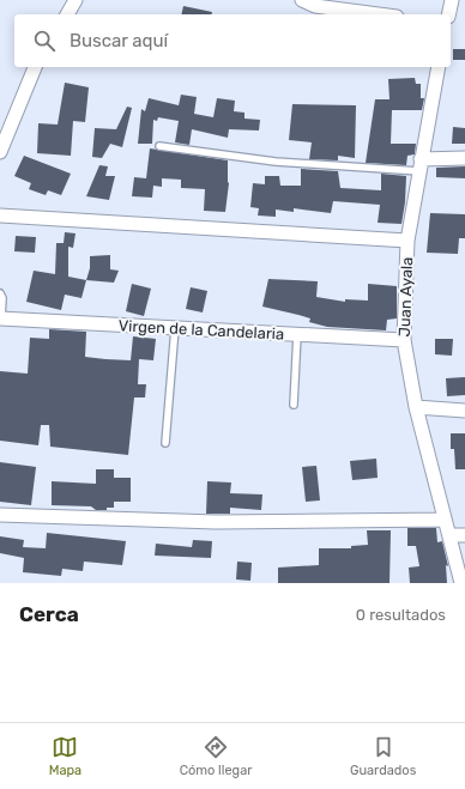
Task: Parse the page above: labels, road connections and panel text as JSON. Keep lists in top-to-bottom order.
{
  "streets": {
    "street": ["Juan Ayala", "Virgen de la Candelaria"]
  },
  "crossings": [
    ["Juan Ayala", "Virgen de la Candelaria"]
  ],
  "page": {
    "search": "Buscar aquí",
    "heading": ["Cerca", "0 resultados"],
    "nav": ["Mapa", "Cómo llegar", "Guardados"]
  }
}
